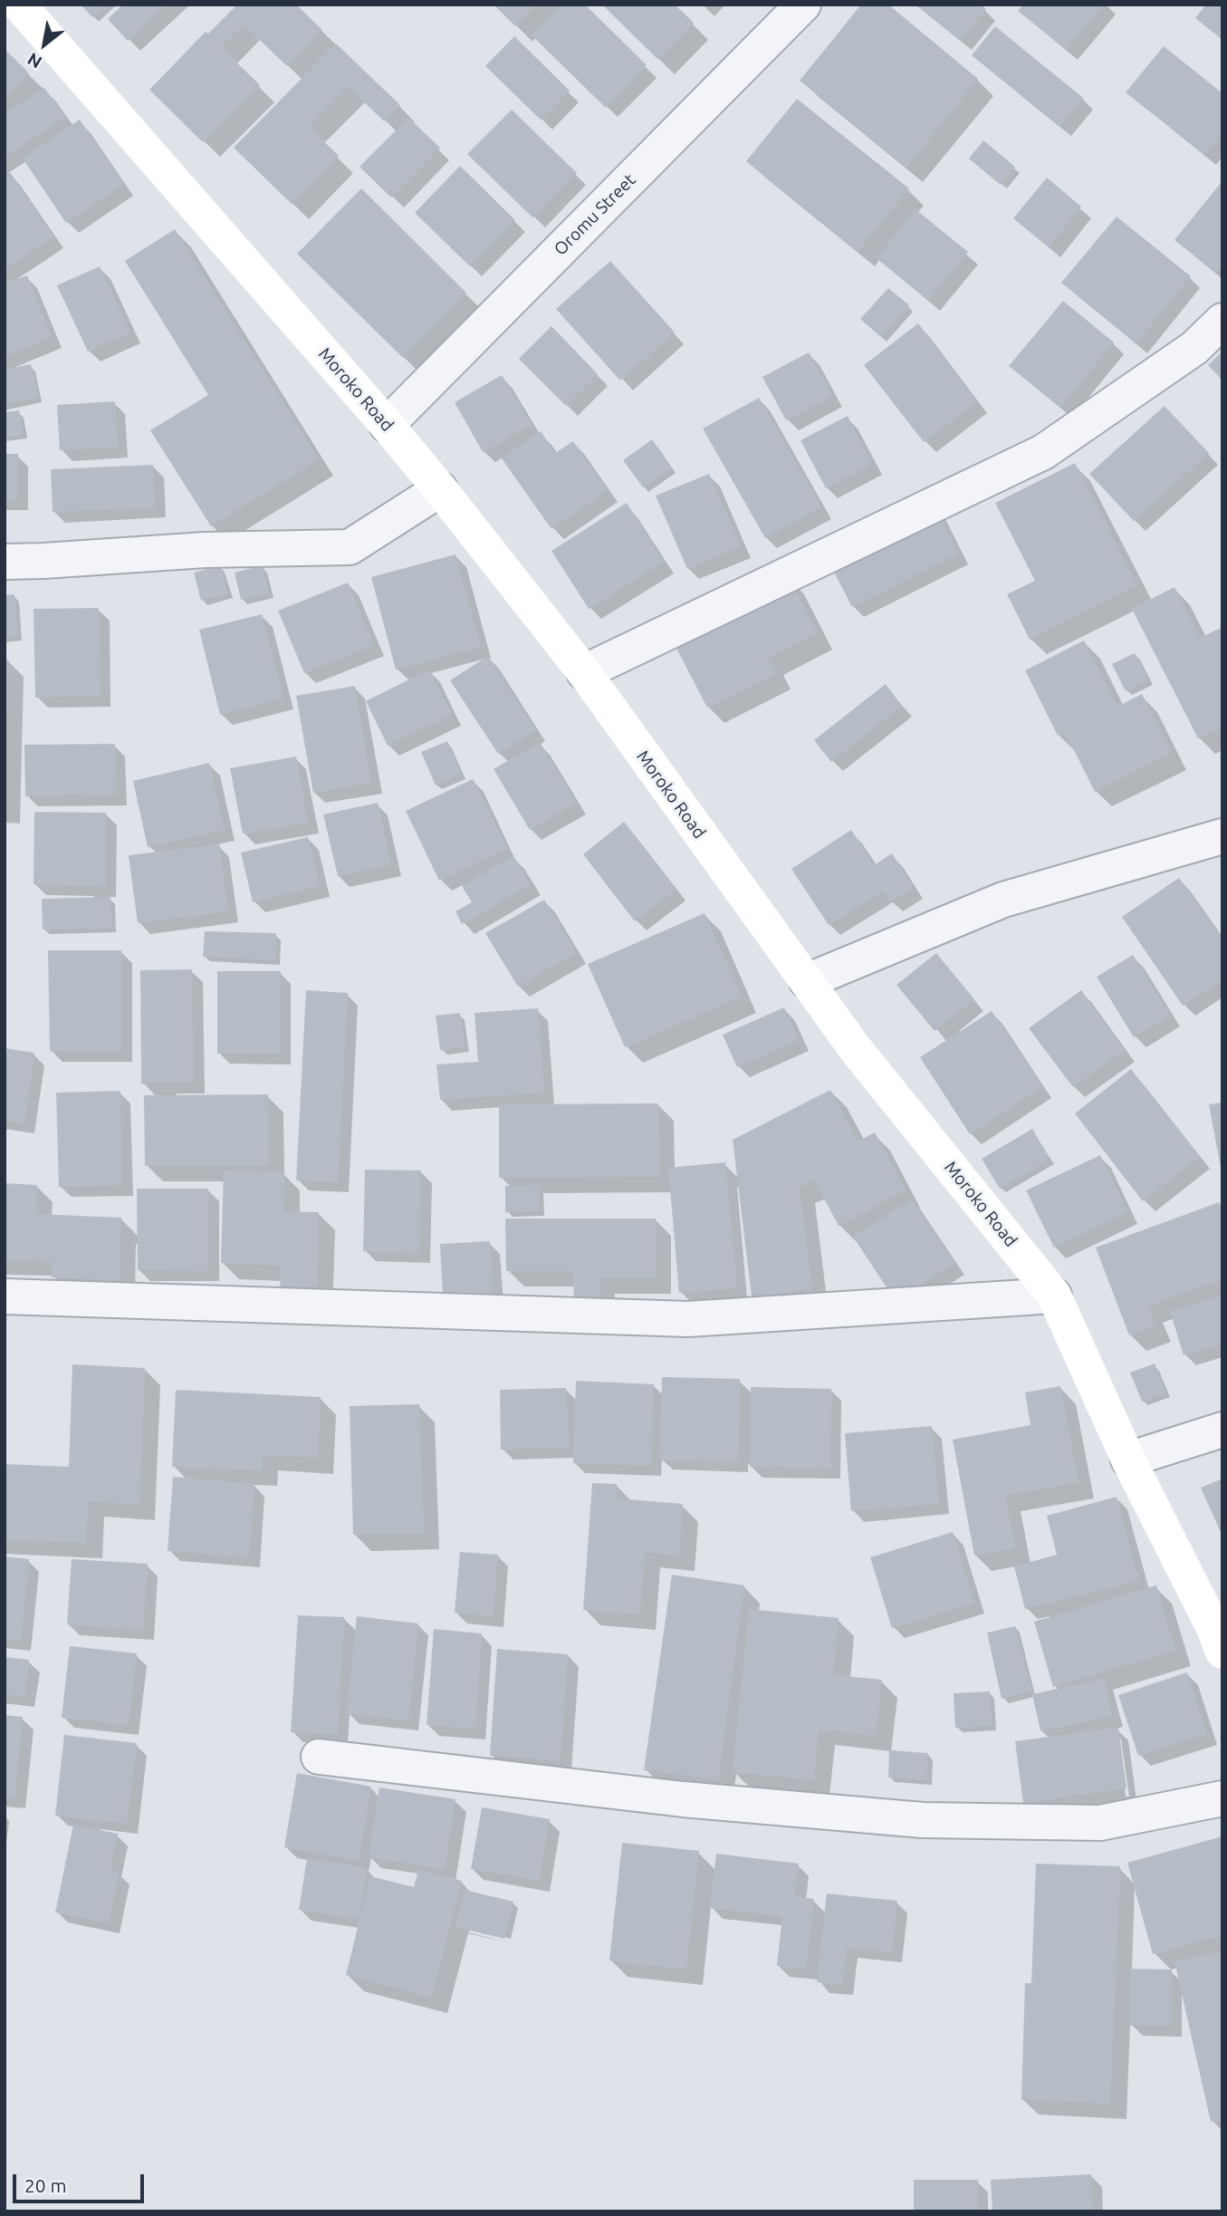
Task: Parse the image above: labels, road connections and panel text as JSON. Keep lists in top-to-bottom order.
{
  "streets": {
    "street": ["Oromu Street", "Moroko Road"]
  },
  "crossings": [
    ["Oromu Street", "Moroko Road"]
  ],
  "scale_bar": "20 m",
  "north": "bottom left"
}
